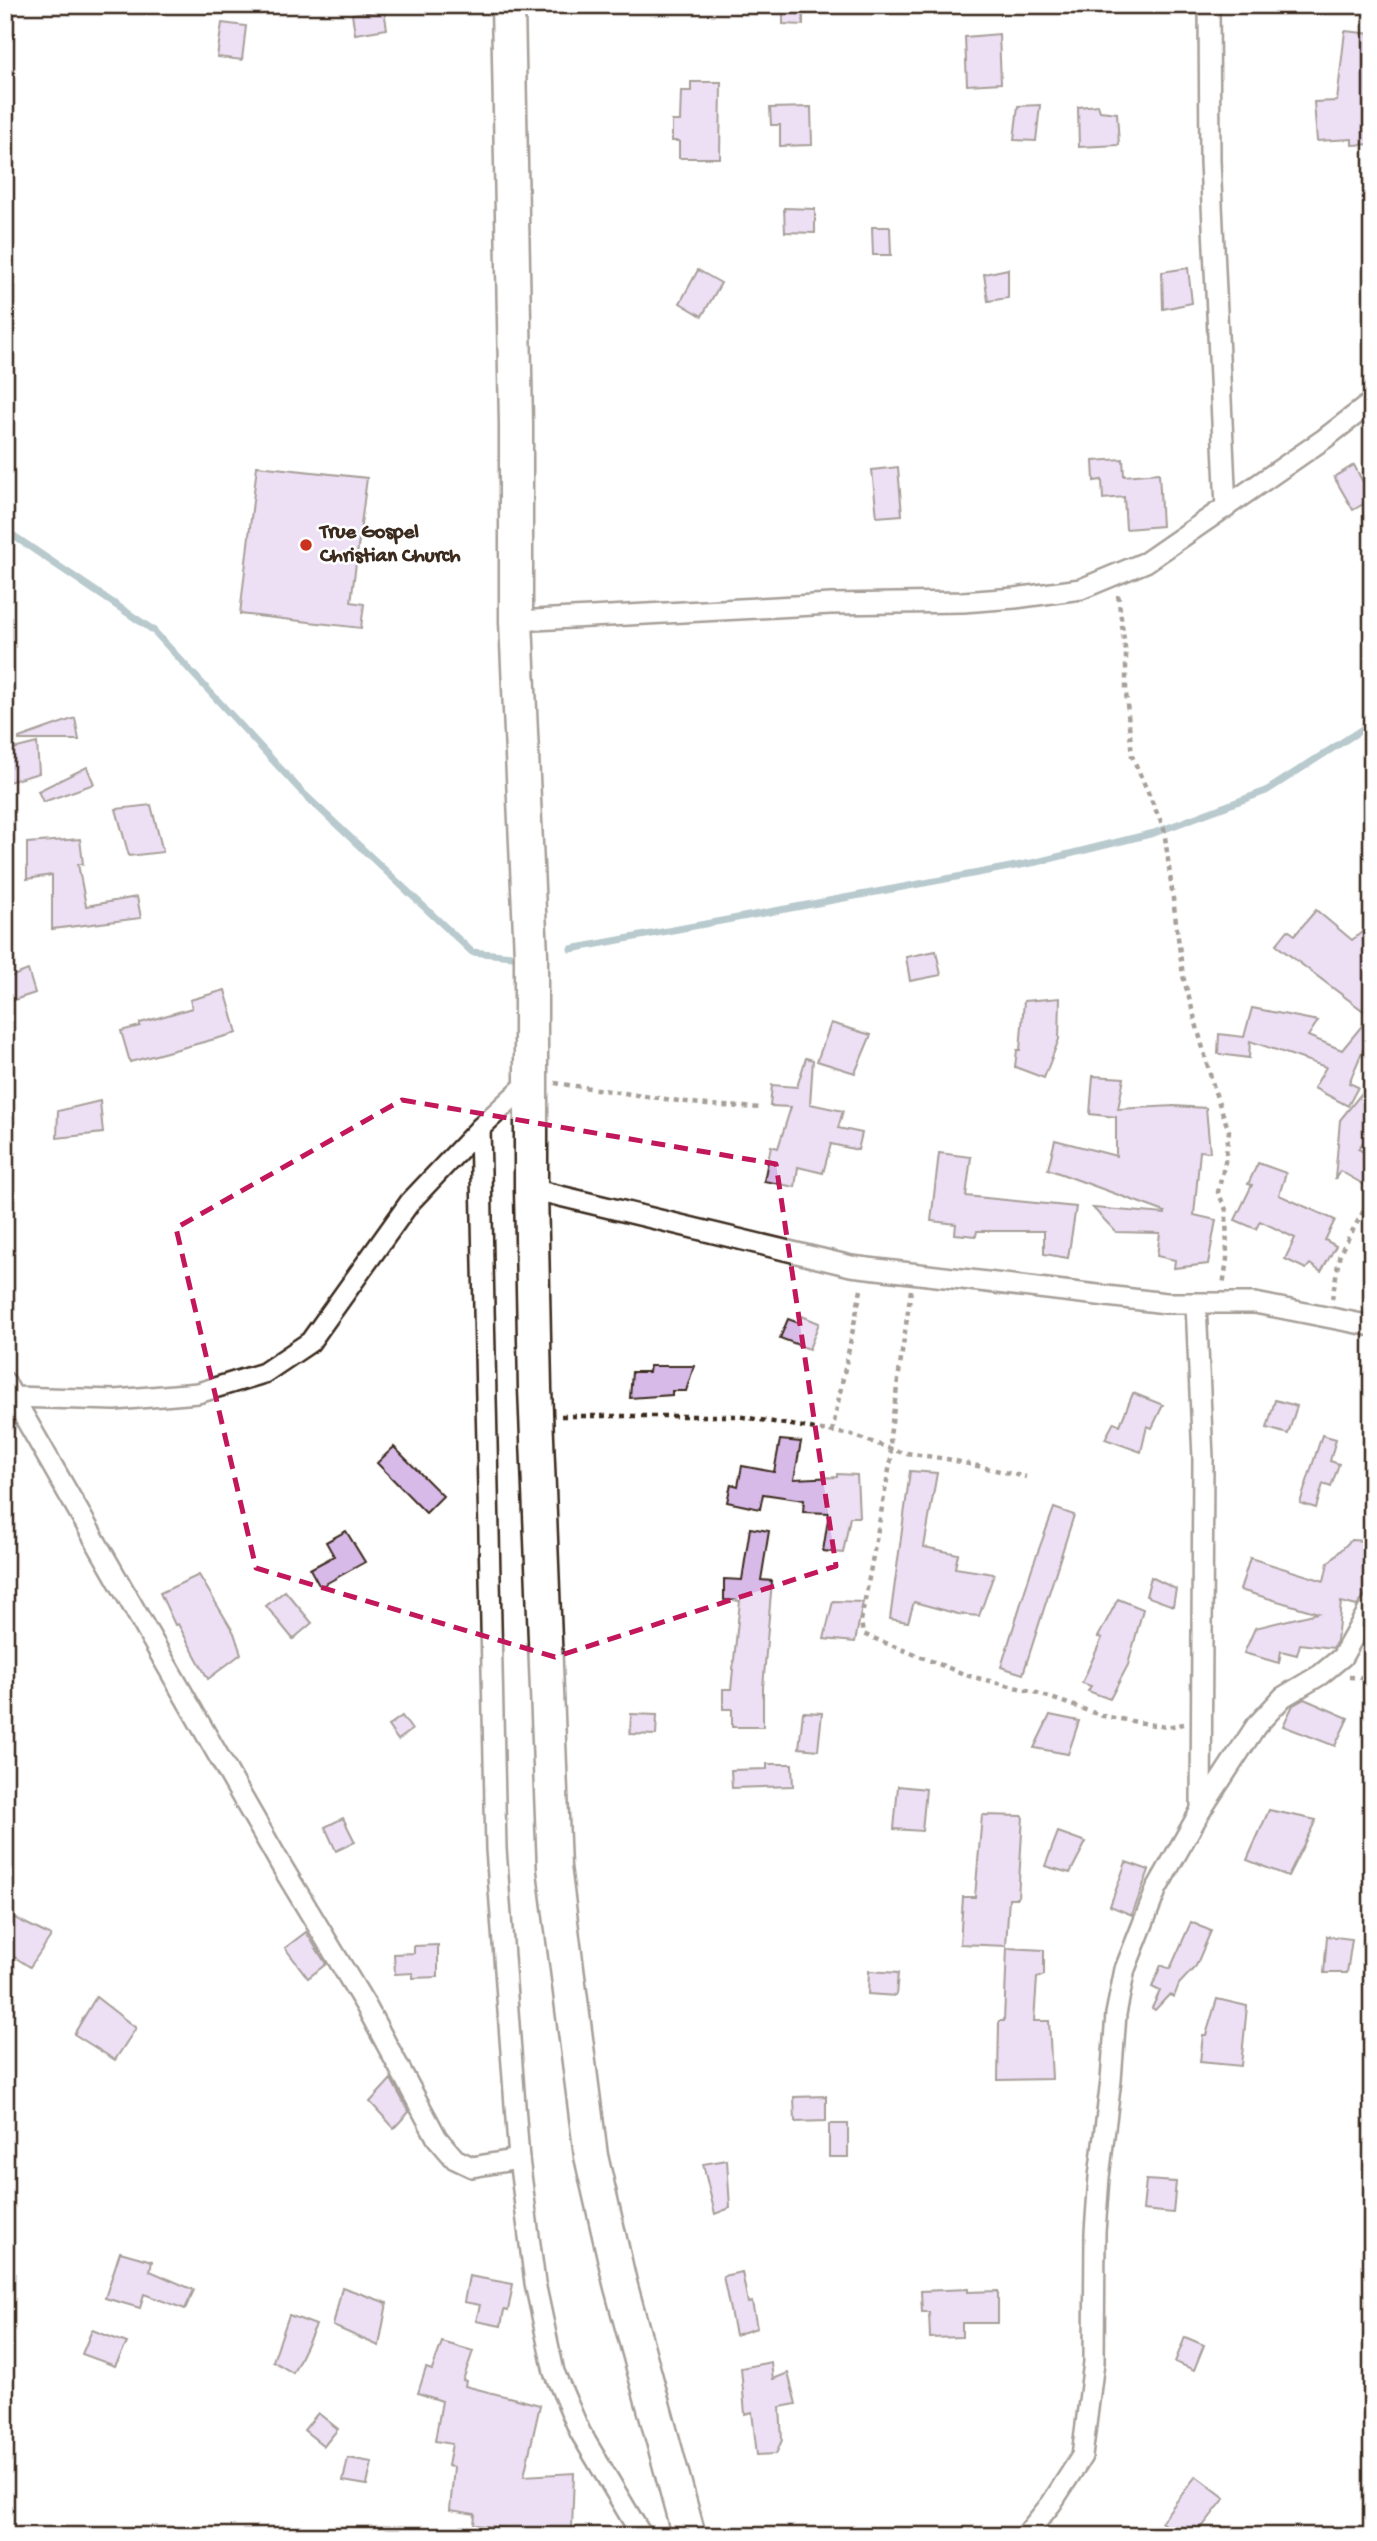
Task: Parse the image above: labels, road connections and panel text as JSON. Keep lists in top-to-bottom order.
{
  "places": ["True Gospel Christian Church"]
}
